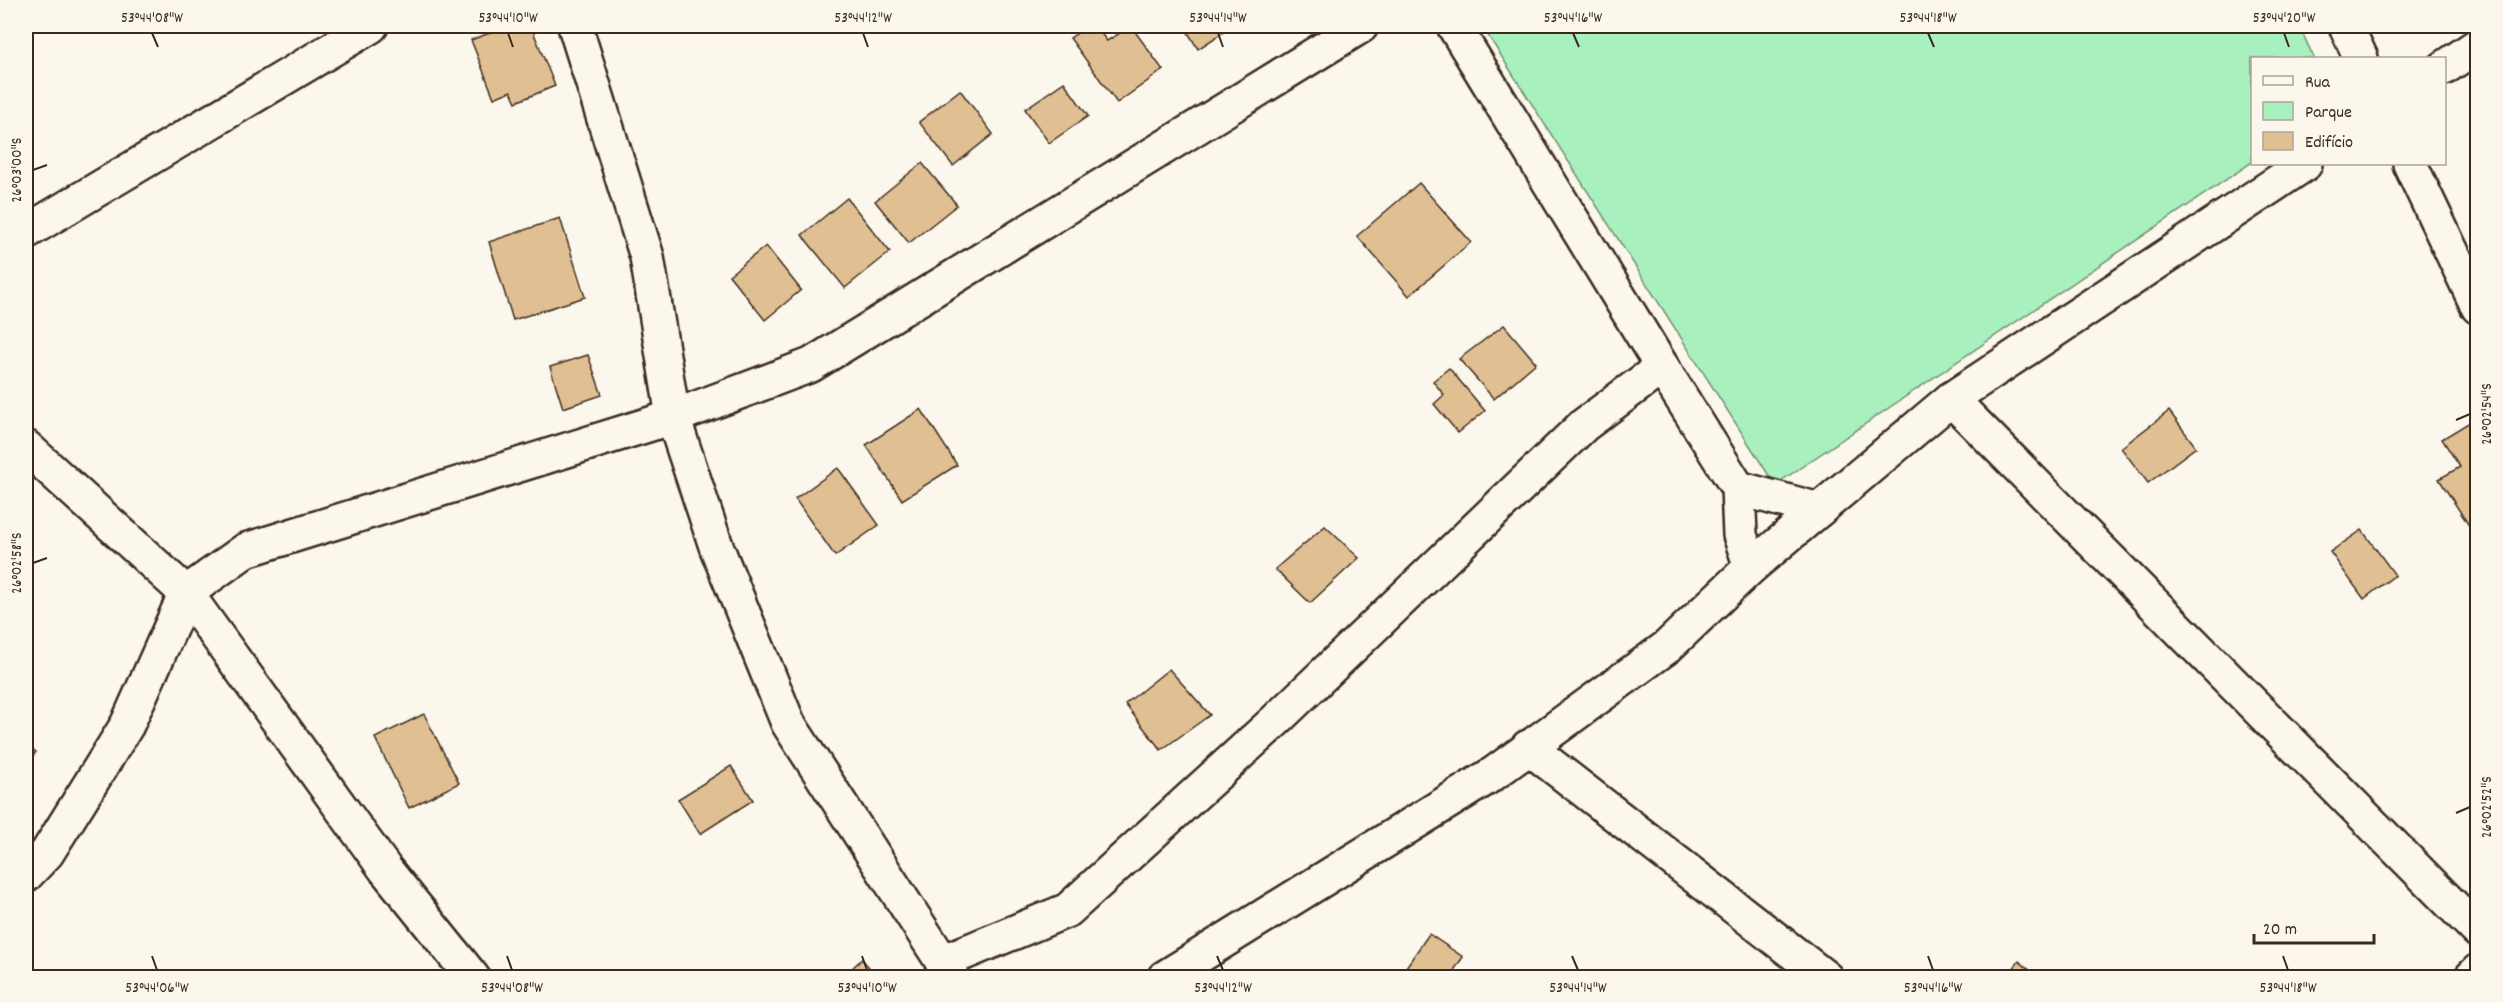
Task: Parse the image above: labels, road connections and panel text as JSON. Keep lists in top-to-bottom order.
{
  "legend": ["Rua", "Parque", "Edifício"],
  "scale_bar": "20 m",
  "coordinates": [
    "53°44'08\"W",
    "53°44'10\"W",
    "53°44'12\"W",
    "53°44'14\"W",
    "53°44'16\"W",
    "53°44'18\"W",
    "53°44'20\"W",
    "26°03'00\"S",
    "26°02'54\"S",
    "26°02'58\"S",
    "26°02'52\"S",
    "53°44'06\"W"
  ]
}
